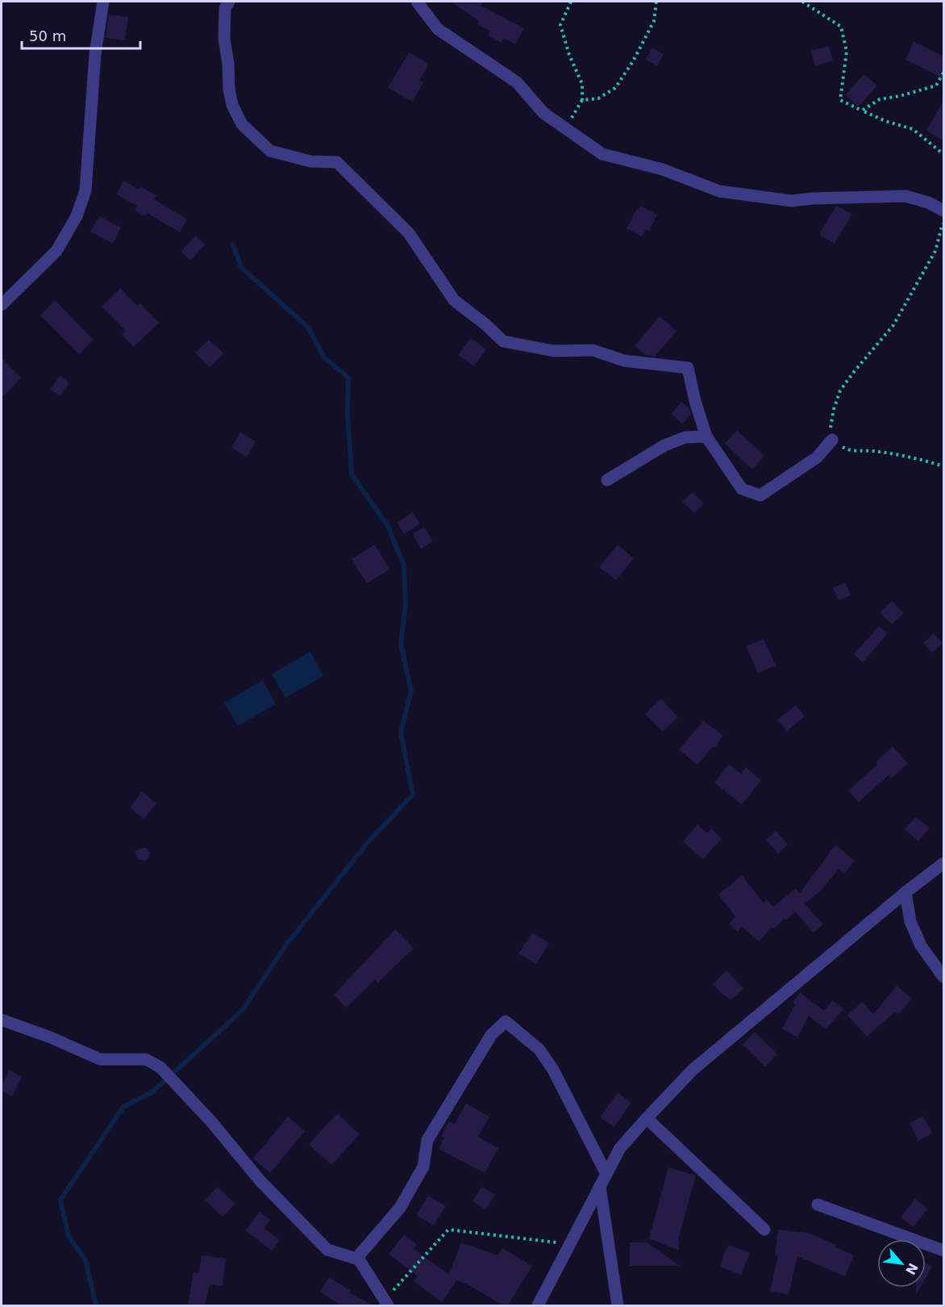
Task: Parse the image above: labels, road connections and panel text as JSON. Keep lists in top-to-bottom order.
{
  "scale_bar": "50 m",
  "north": "bottom right"
}
